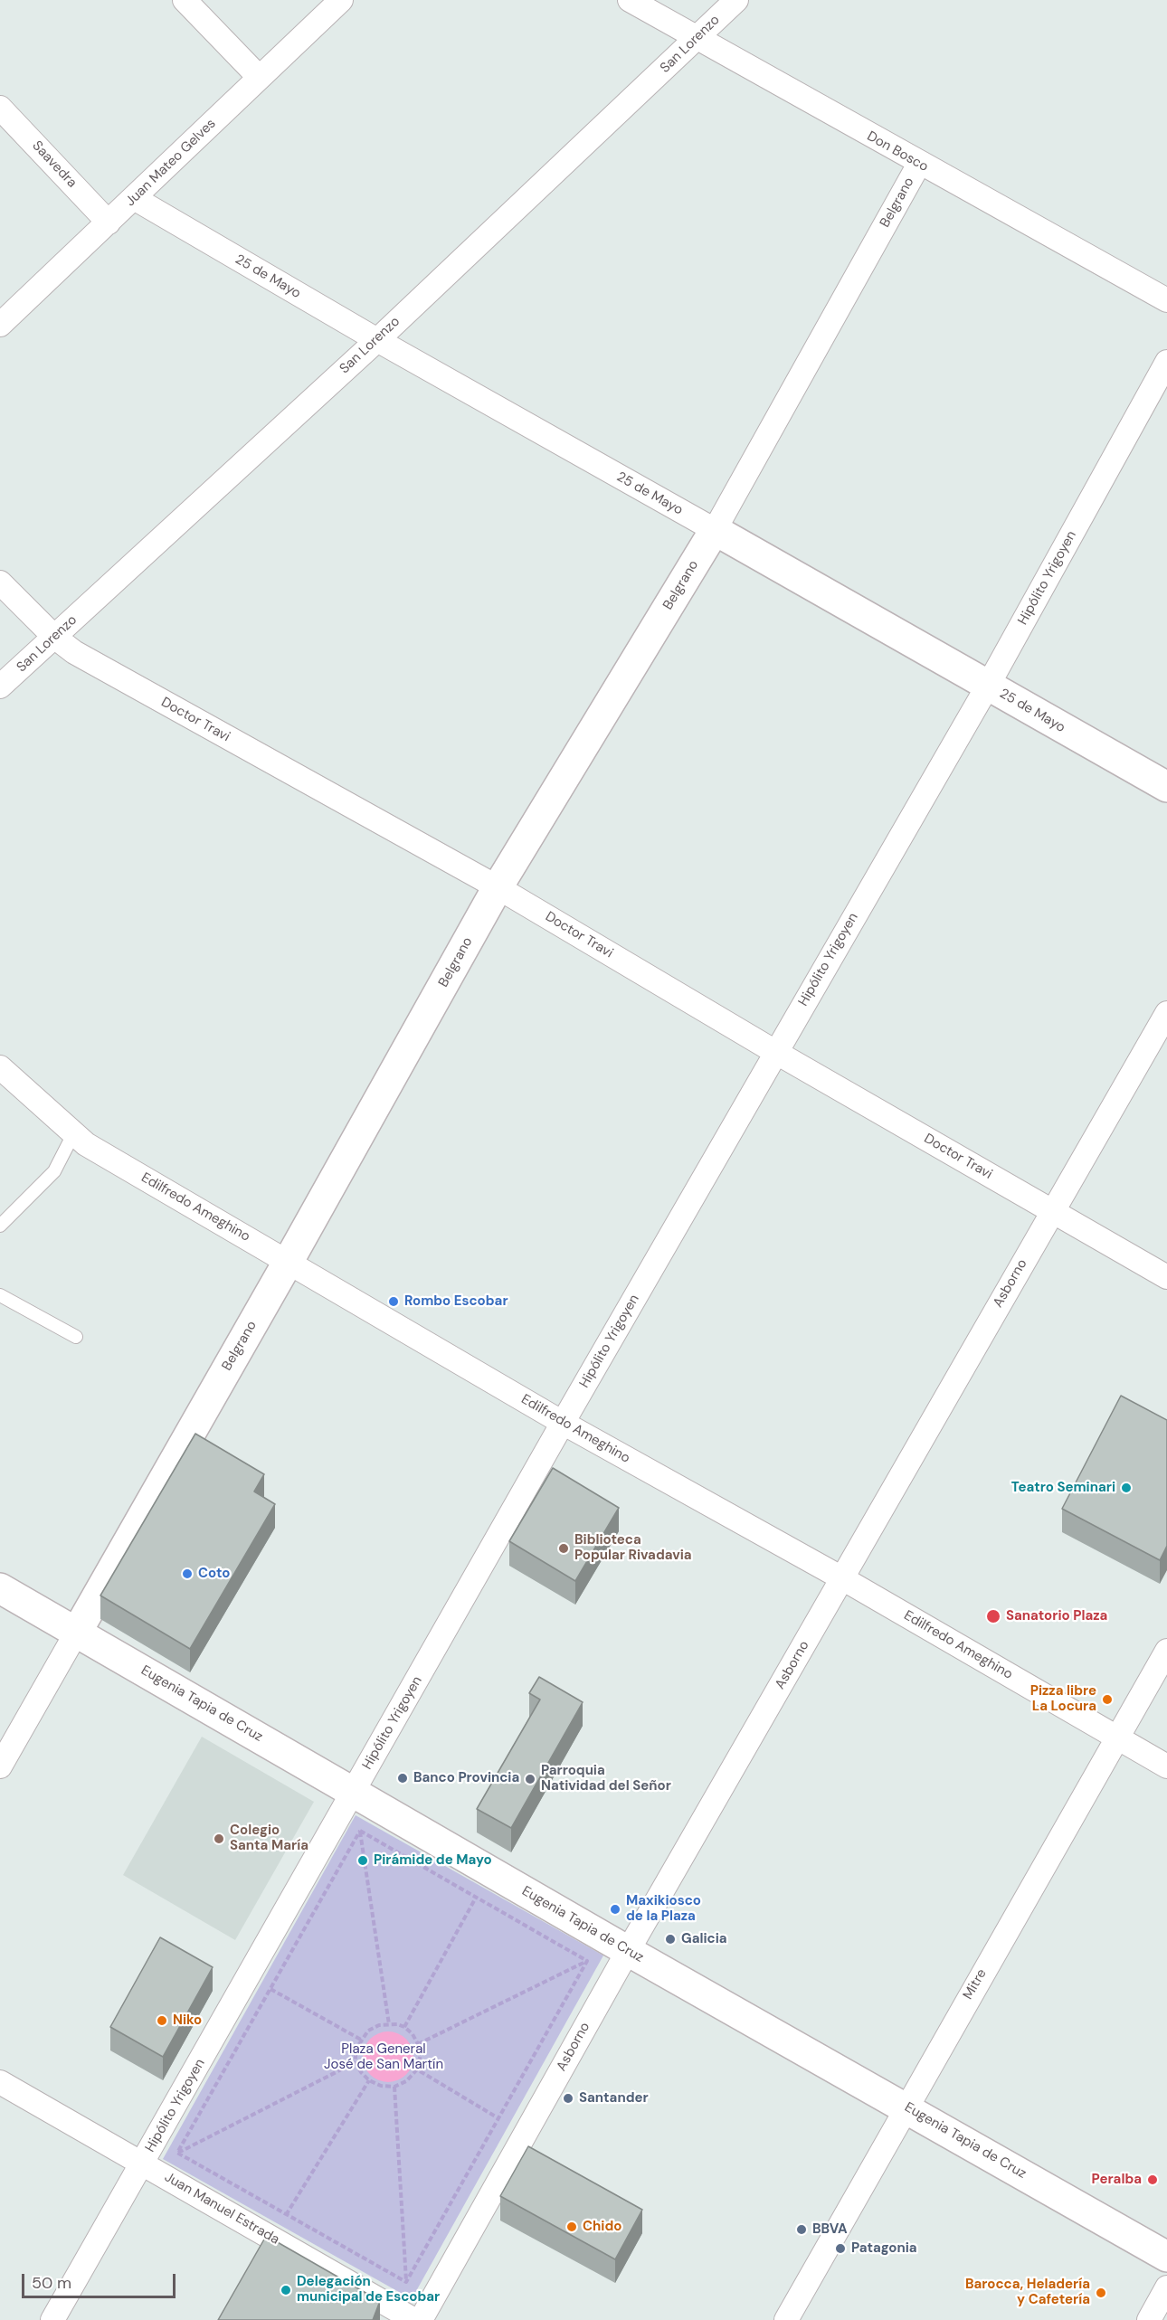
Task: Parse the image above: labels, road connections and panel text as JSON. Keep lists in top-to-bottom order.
{
  "streets": {
    "main road": ["Belgrano", "25 de Mayo", "Eugenia Tapia de Cruz"],
    "street": [
      "San Lorenzo",
      "Don Bosco",
      "Juan Mateo Gelves",
      "Saavedra",
      "Hipólito Yrigoyen",
      "Doctor Travi",
      "Edilfredo Ameghino",
      "Asborno",
      "Mitre",
      "Juan Manuel Estrada"
    ]
  },
  "crossings": [
    ["San Lorenzo", "Don Bosco"],
    ["San Lorenzo", "25 de Mayo"],
    ["San Lorenzo", "Doctor Travi"],
    ["Don Bosco", "Belgrano"],
    ["Juan Mateo Gelves", "Saavedra"],
    ["Juan Mateo Gelves", "25 de Mayo"],
    ["Belgrano", "25 de Mayo"],
    ["Belgrano", "Doctor Travi"],
    ["Belgrano", "Edilfredo Ameghino"],
    ["Belgrano", "Eugenia Tapia de Cruz"],
    ["25 de Mayo", "Hipólito Yrigoyen"],
    ["Hipólito Yrigoyen", "Doctor Travi"],
    ["Hipólito Yrigoyen", "Edilfredo Ameghino"],
    ["Hipólito Yrigoyen", "Eugenia Tapia de Cruz"],
    ["Hipólito Yrigoyen", "Juan Manuel Estrada"],
    ["Doctor Travi", "Asborno"],
    ["Edilfredo Ameghino", "Asborno"],
    ["Edilfredo Ameghino", "Mitre"],
    ["Asborno", "Eugenia Tapia de Cruz"],
    ["Eugenia Tapia de Cruz", "Mitre"]
  ],
  "parks": ["Plaza General José de San Martín"],
  "places": [
    "Rombo Escobar",
    "Teatro Seminari",
    "Biblioteca Popular Rivadavia",
    "Coto",
    "Sanatorio Plaza",
    "Pizza libre La Locura",
    "Banco Provincia",
    "Parroquia Natividad del Señor",
    "Colegio Santa María",
    "Pirámide de Mayo",
    "Maxikiosco de la Plaza",
    "Galicia",
    "Niko",
    "Santander",
    "Peralba",
    "Chido",
    "BBVA",
    "Patagonia",
    "Delegación municipal de Escobar",
    "Barocca, Heladería y Cafetería"
  ],
  "scale_bar": "50 m"
}
